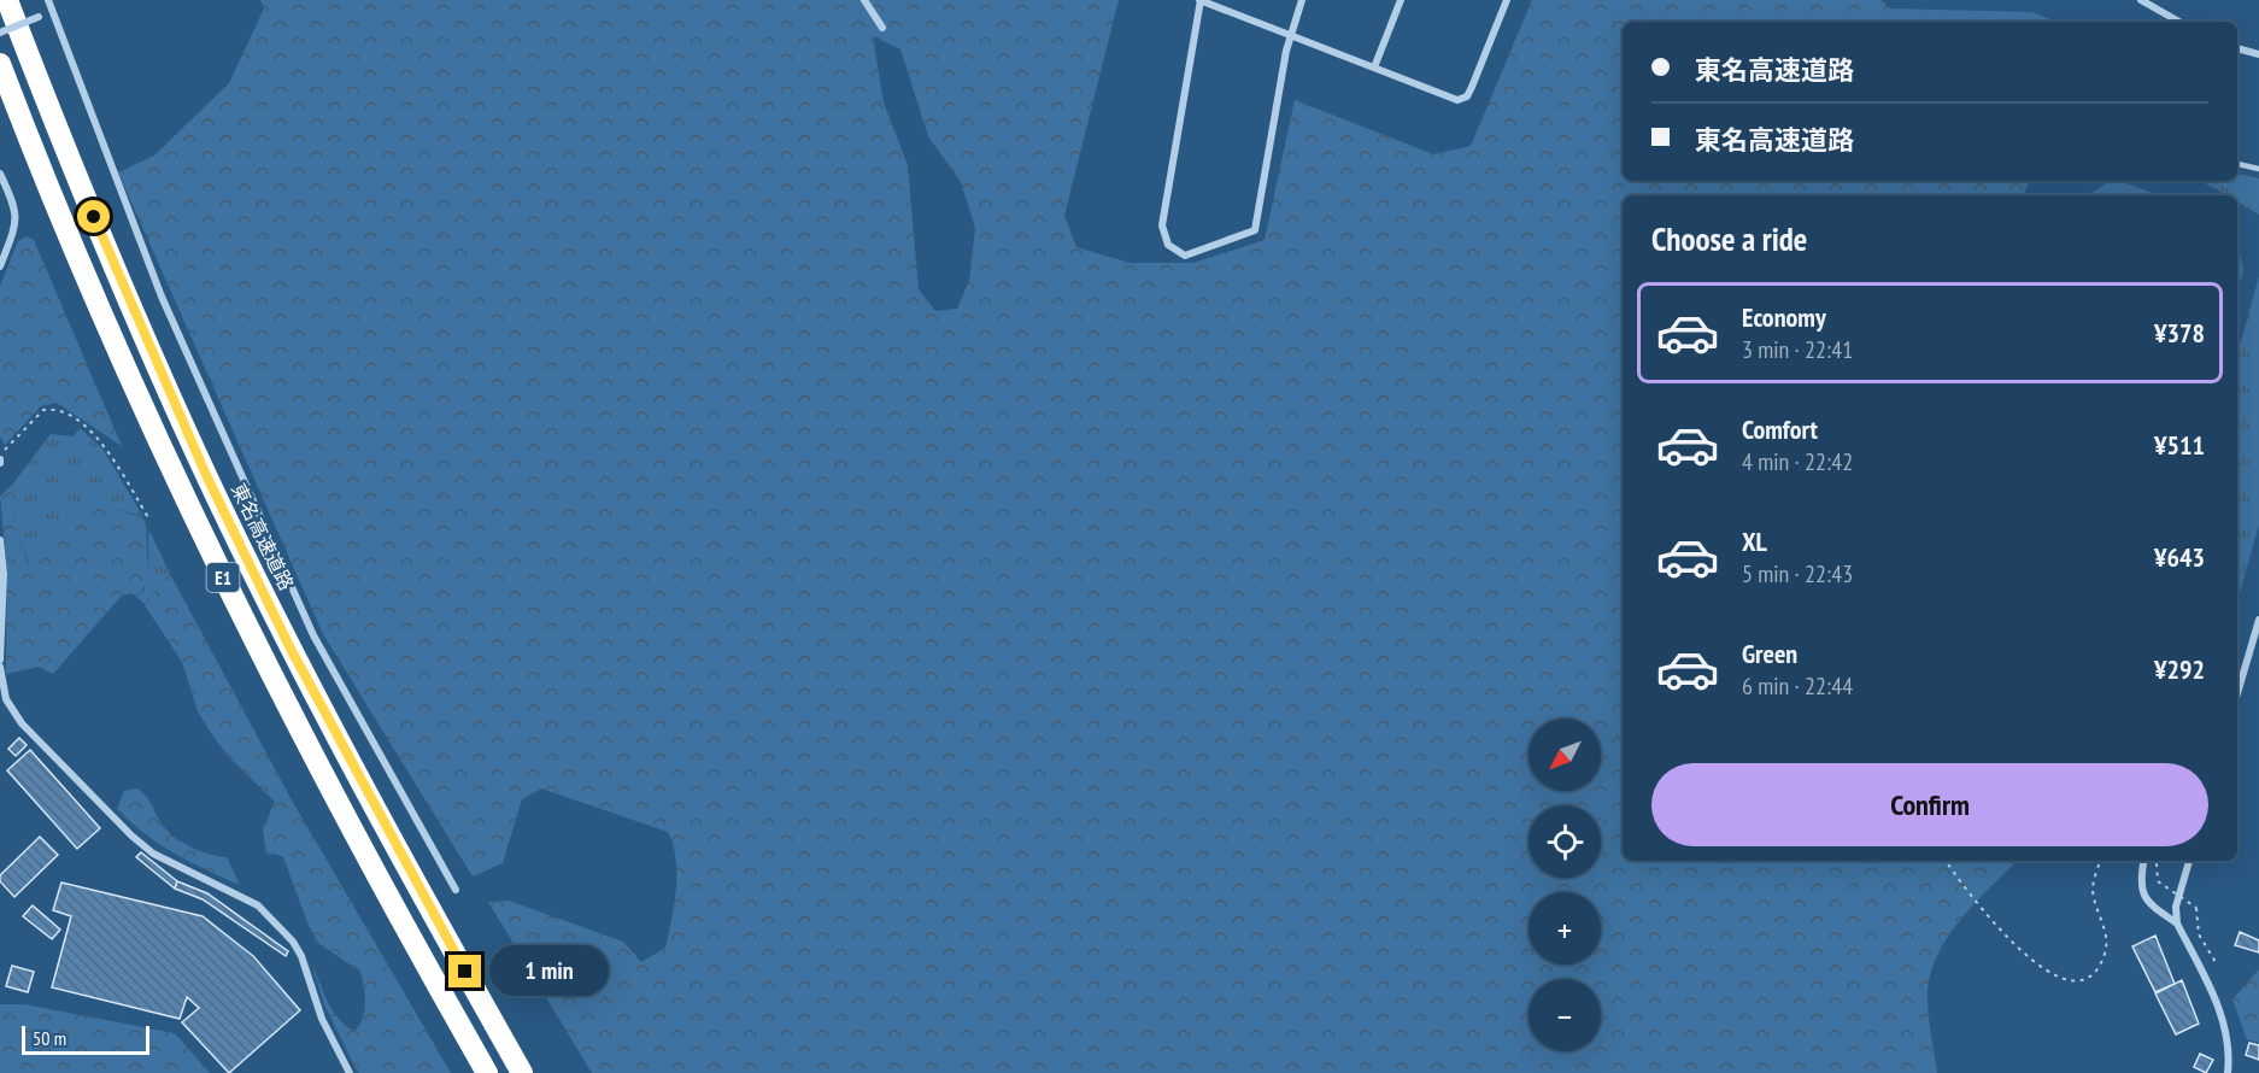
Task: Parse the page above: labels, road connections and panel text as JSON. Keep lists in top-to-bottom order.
{
  "streets": {
    "highway": ["東名高速道路", "E1"]
  },
  "scale_bar": "50 m",
  "north": "bottom left",
  "page": {
    "banner": ["東名高速道路", "東名高速道路"],
    "heading": "Choose a ride",
    "list": [
      {
        "name": "Economy",
        "note": "3 min · 22:41",
        "value": "¥378"
      },
      {
        "name": "Comfort",
        "note": "4 min · 22:42",
        "value": "¥511"
      },
      {
        "name": "XL",
        "note": "5 min · 22:43",
        "value": "¥643"
      },
      {
        "name": "Green",
        "note": "6 min · 22:44",
        "value": "¥292"
      }
    ],
    "map_buttons": ["+", "−"],
    "buttons": "Confirm",
    "bubble": "1 min",
    "scale": "50 m"
  }
}
